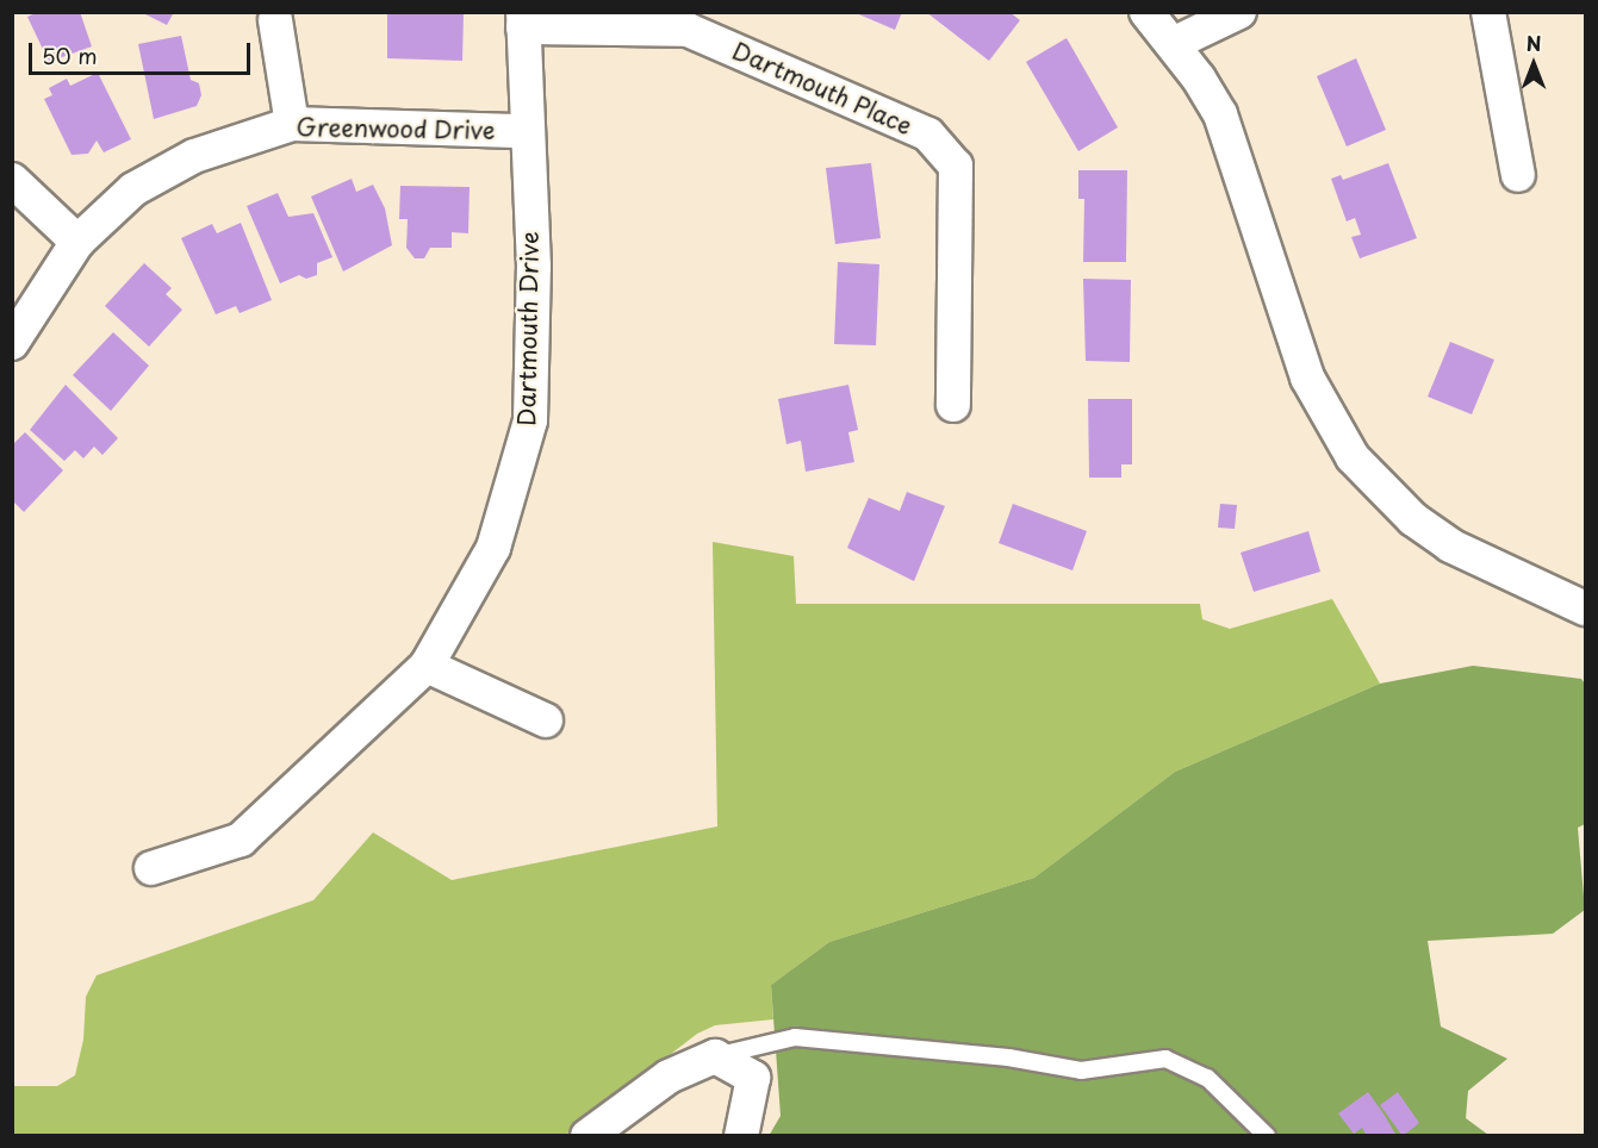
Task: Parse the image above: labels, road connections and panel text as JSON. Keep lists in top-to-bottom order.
{
  "streets": {
    "street": ["Dartmouth Place", "Greenwood Drive", "Dartmouth Drive"]
  },
  "crossings": [
    ["Dartmouth Place", "Dartmouth Drive"],
    ["Greenwood Drive", "Dartmouth Drive"]
  ],
  "scale_bar": "50 m",
  "north": "top"
}
